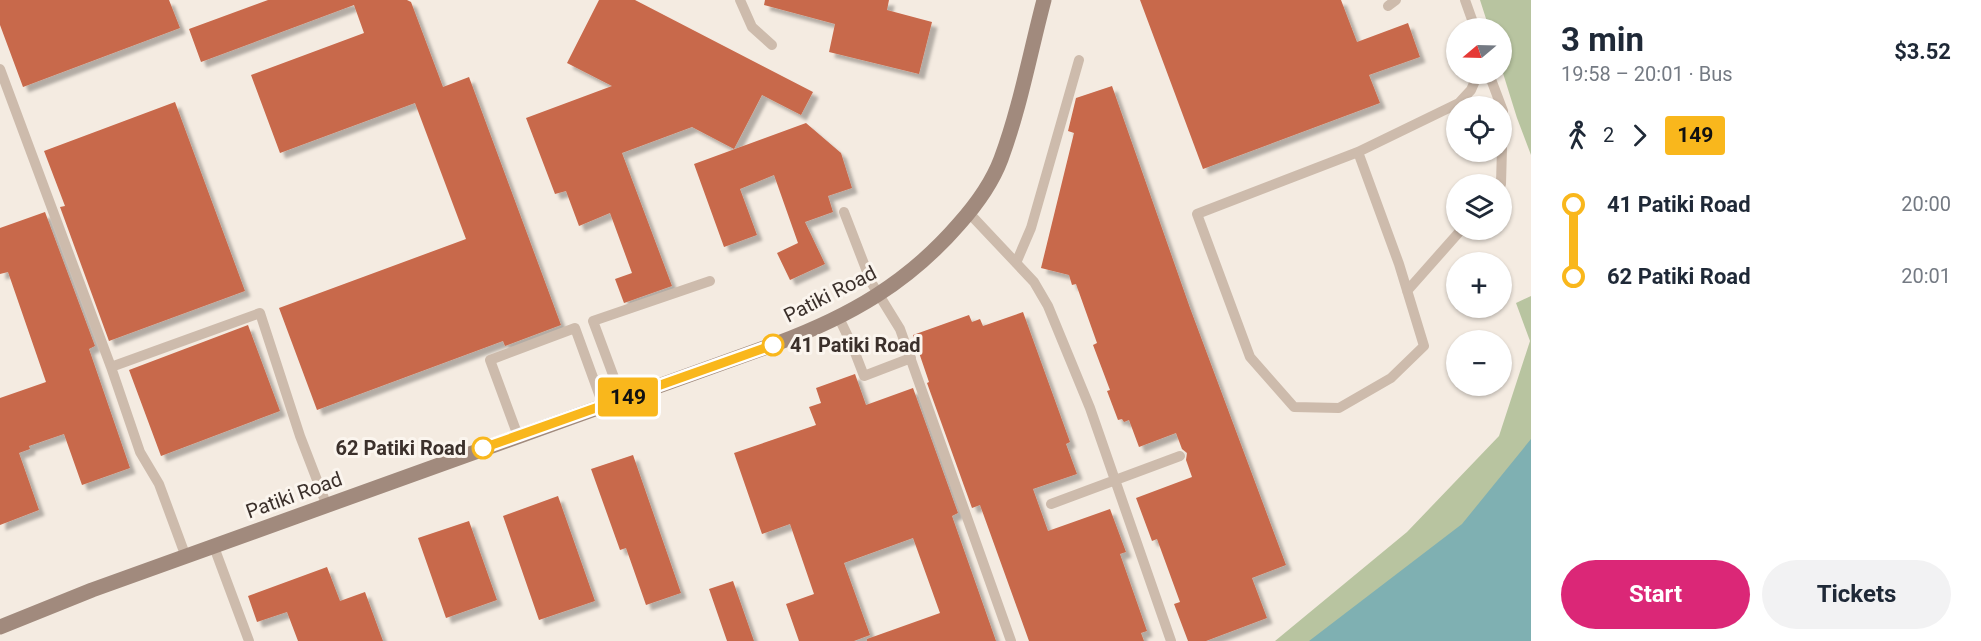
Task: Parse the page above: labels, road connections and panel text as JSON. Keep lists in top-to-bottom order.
{
  "streets": {
    "main road": ["Patiki Road"]
  },
  "places": ["41 Patiki Road", "62 Patiki Road"],
  "lines": ["bus line 149"],
  "north": "left",
  "page": {
    "on_map": "149",
    "heading": ["3 min", "19:58 – 20:01 · Bus", "$3.52"],
    "map_buttons": ["+", "−"],
    "legs": ["2", "149"],
    "list": [
      {
        "name": "41 Patiki Road",
        "value": "20:00"
      },
      {
        "name": "62 Patiki Road",
        "value": "20:01"
      }
    ],
    "buttons": ["Start", "Tickets"]
  }
}
